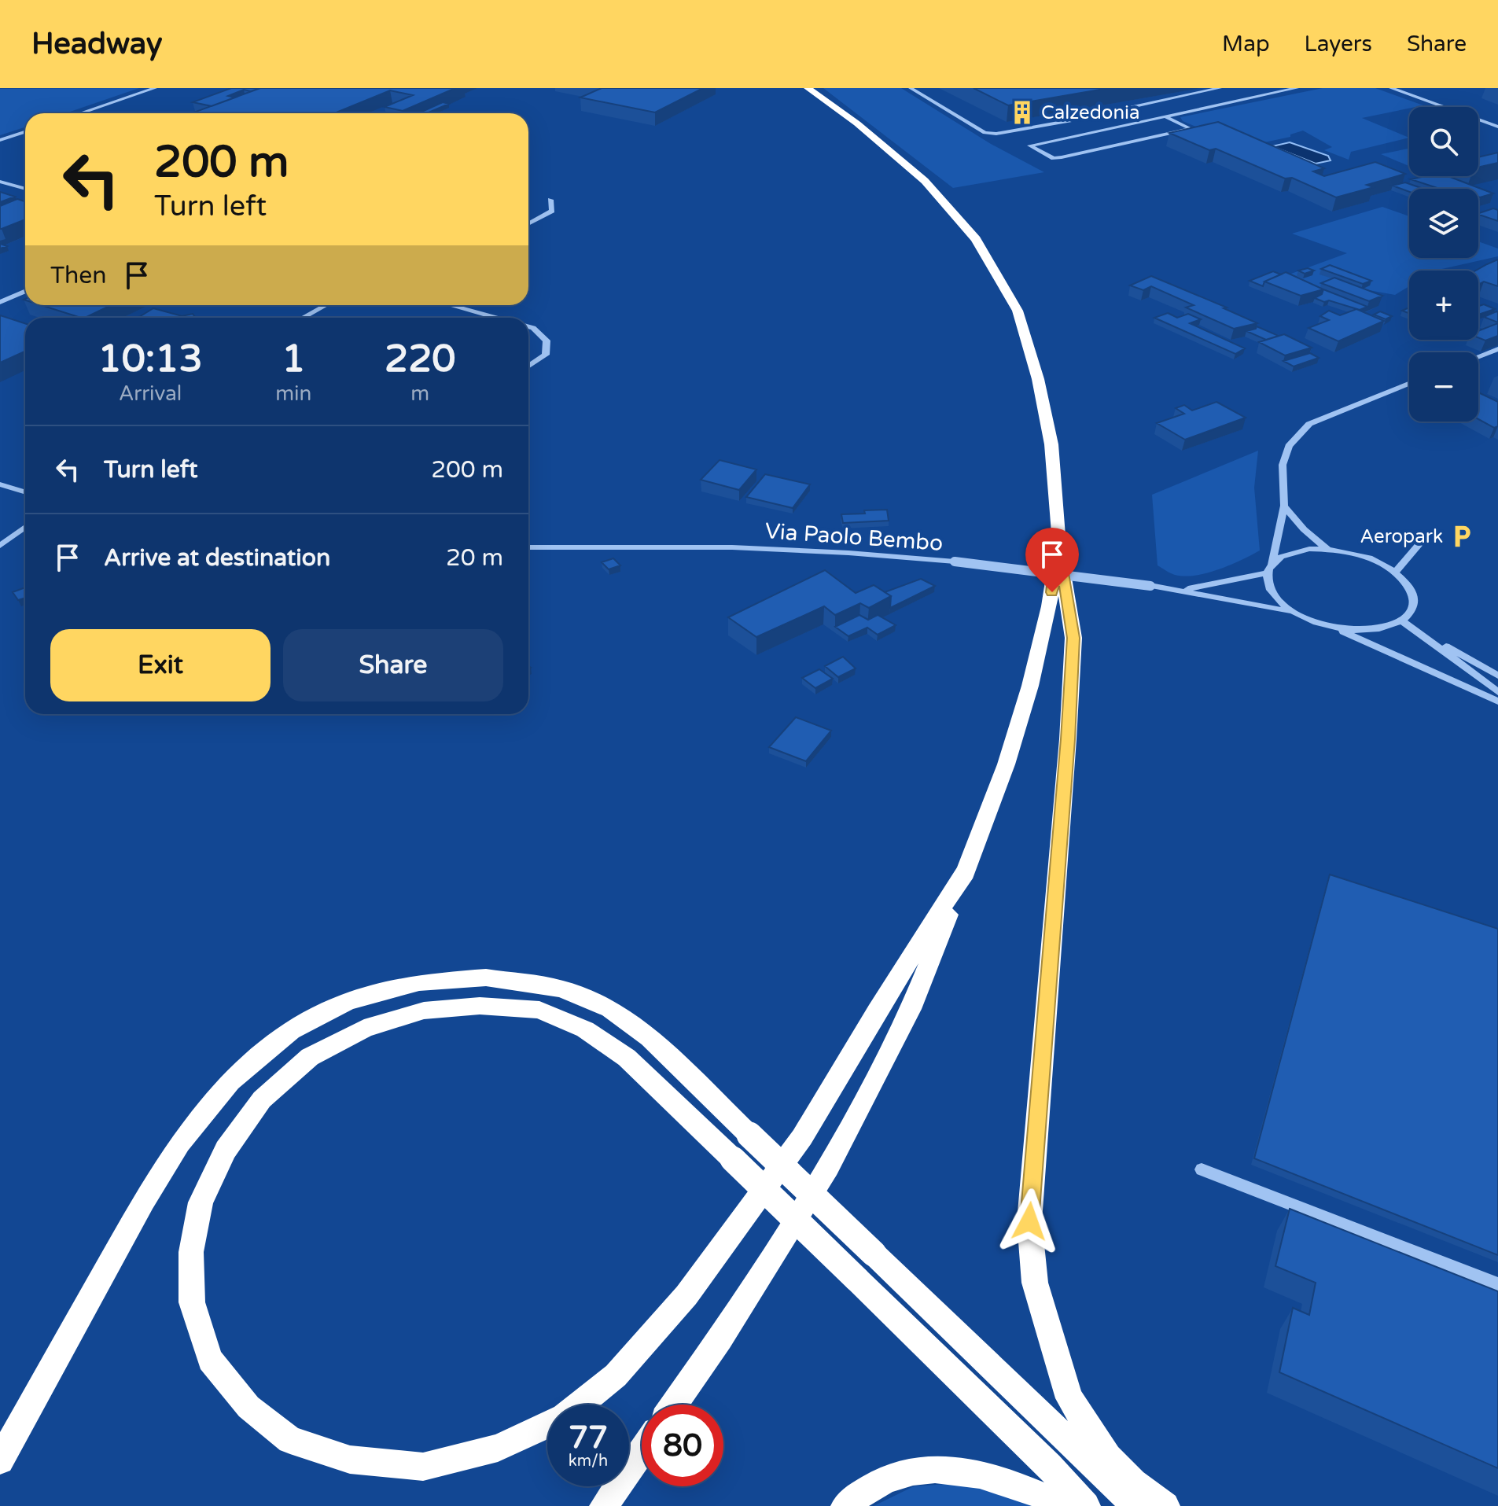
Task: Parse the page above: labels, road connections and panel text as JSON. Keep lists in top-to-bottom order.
{
  "streets": {
    "street": ["Via Paolo Bembo"]
  },
  "places": {
    "building": ["Calzedonia"],
    "parking": ["Aeropark"]
  },
  "page": {
    "header": "Headway",
    "nav": ["Map", "Layers", "Share"],
    "map_buttons": ["+", "−"],
    "turn": ["200 m", "Turn left"],
    "then": "Then",
    "eta": [
      "10:13",
      "Arrival",
      "1",
      "min",
      "220",
      "m"
    ],
    "list": [
      {
        "name": "Turn left",
        "value": "200 m"
      },
      {
        "name": "Arrive at destination",
        "value": "20 m"
      }
    ],
    "buttons": ["Exit", "Share"],
    "speed": "77 km/h",
    "limit": "80"
  }
}
